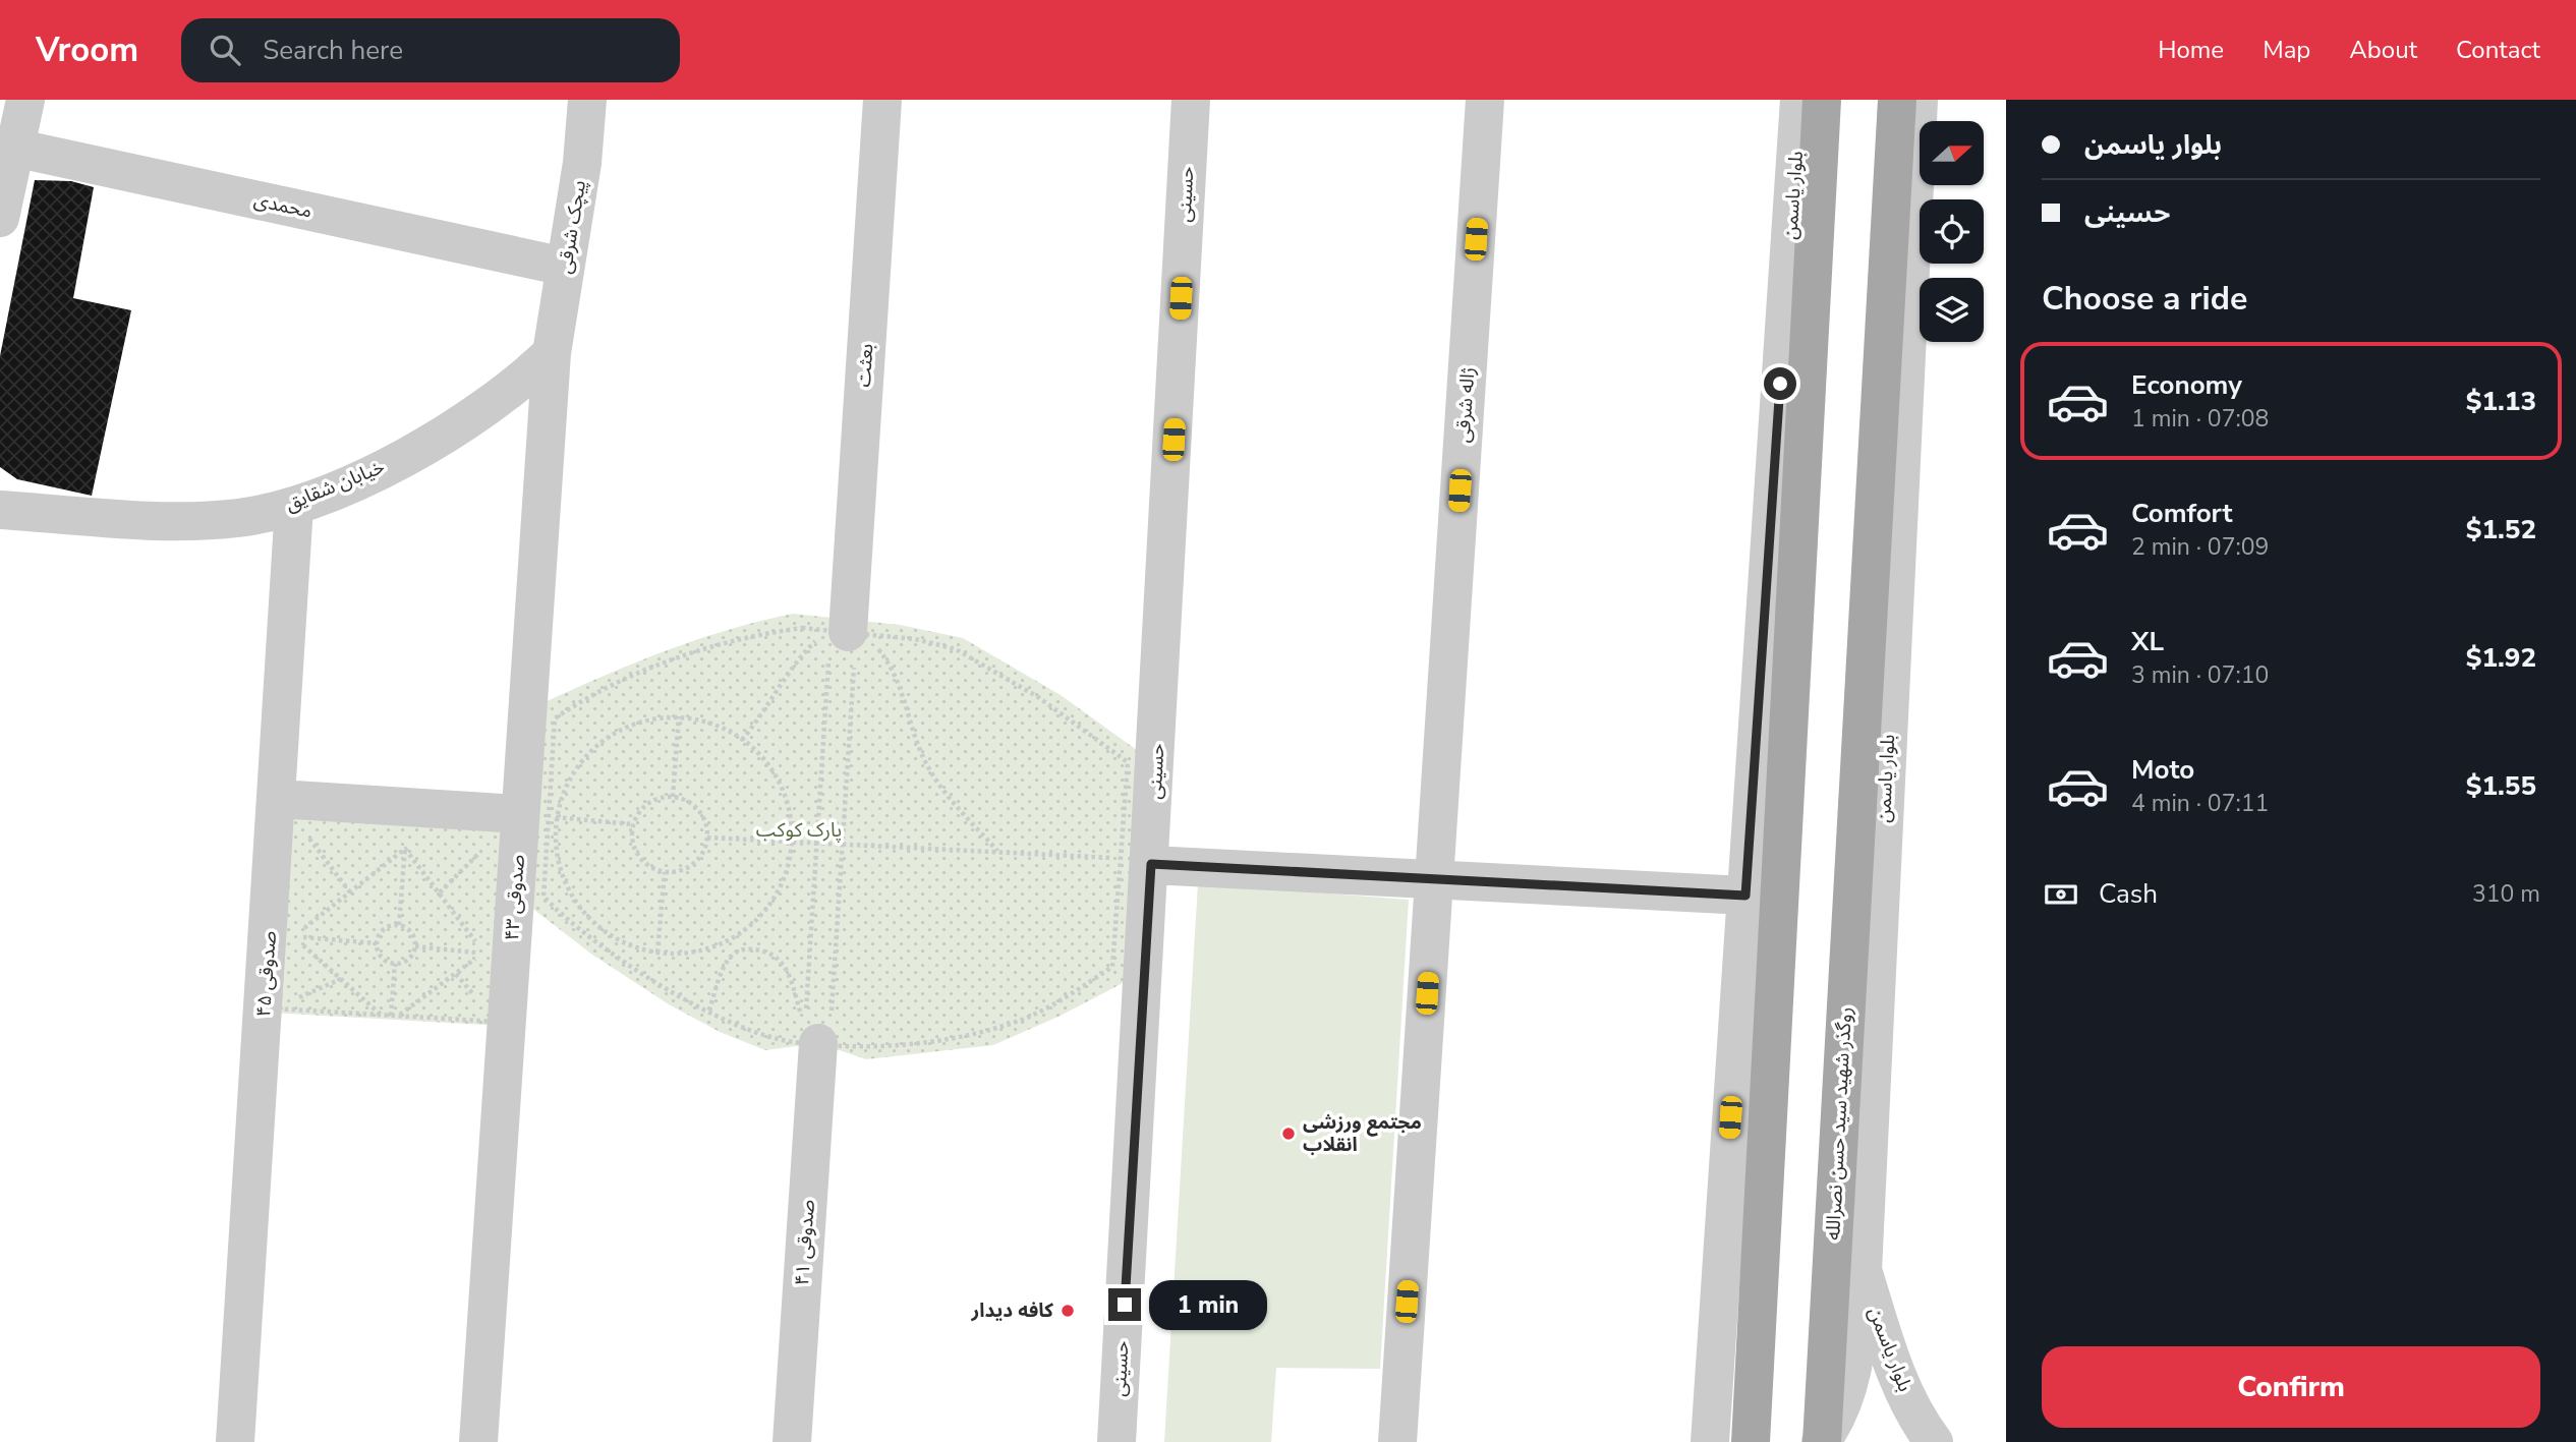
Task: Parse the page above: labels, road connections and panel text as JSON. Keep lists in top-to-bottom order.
{
  "streets": {
    "main road": ["روگذر شهید سید حسن نصرالله"],
    "street": [
      "حسینی",
      "بلوار یاسمن",
      "محمدی",
      "پیچک شرقی",
      "بعثت",
      "ژاله شرقی",
      "خیابان شقایق",
      "صدوقی ۴۳",
      "صدوقی ۴۵",
      "صدوقی ۴۱"
    ]
  },
  "crossings": [
    ["محمدی", "پیچک شرقی"],
    ["پیچک شرقی", "خیابان شقایق"],
    ["پیچک شرقی", "صدوقی ۴۳"],
    ["خیابان شقایق", "صدوقی ۴۳"],
    ["خیابان شقایق", "صدوقی ۴۵"]
  ],
  "parks": ["پارک کوکب"],
  "places": ["مجتمع ورزشی انقلاب", "کافه دیدار"],
  "north": "right",
  "page": {
    "header": "Vroom",
    "search": "Search here",
    "nav": [
      "Home",
      "Map",
      "About",
      "Contact"
    ],
    "banner": ["بلوار یاسمن", "حسینی"],
    "heading": "Choose a ride",
    "list": [
      {
        "name": "Economy",
        "note": "1 min · 07:08",
        "value": "$1.13"
      },
      {
        "name": "Comfort",
        "note": "2 min · 07:09",
        "value": "$1.52"
      },
      {
        "name": "XL",
        "note": "3 min · 07:10",
        "value": "$1.92"
      },
      {
        "name": "Moto",
        "note": "4 min · 07:11",
        "value": "$1.55"
      }
    ],
    "pay": ["Cash", "310 m"],
    "bubble": "1 min",
    "buttons": "Confirm"
  }
}
